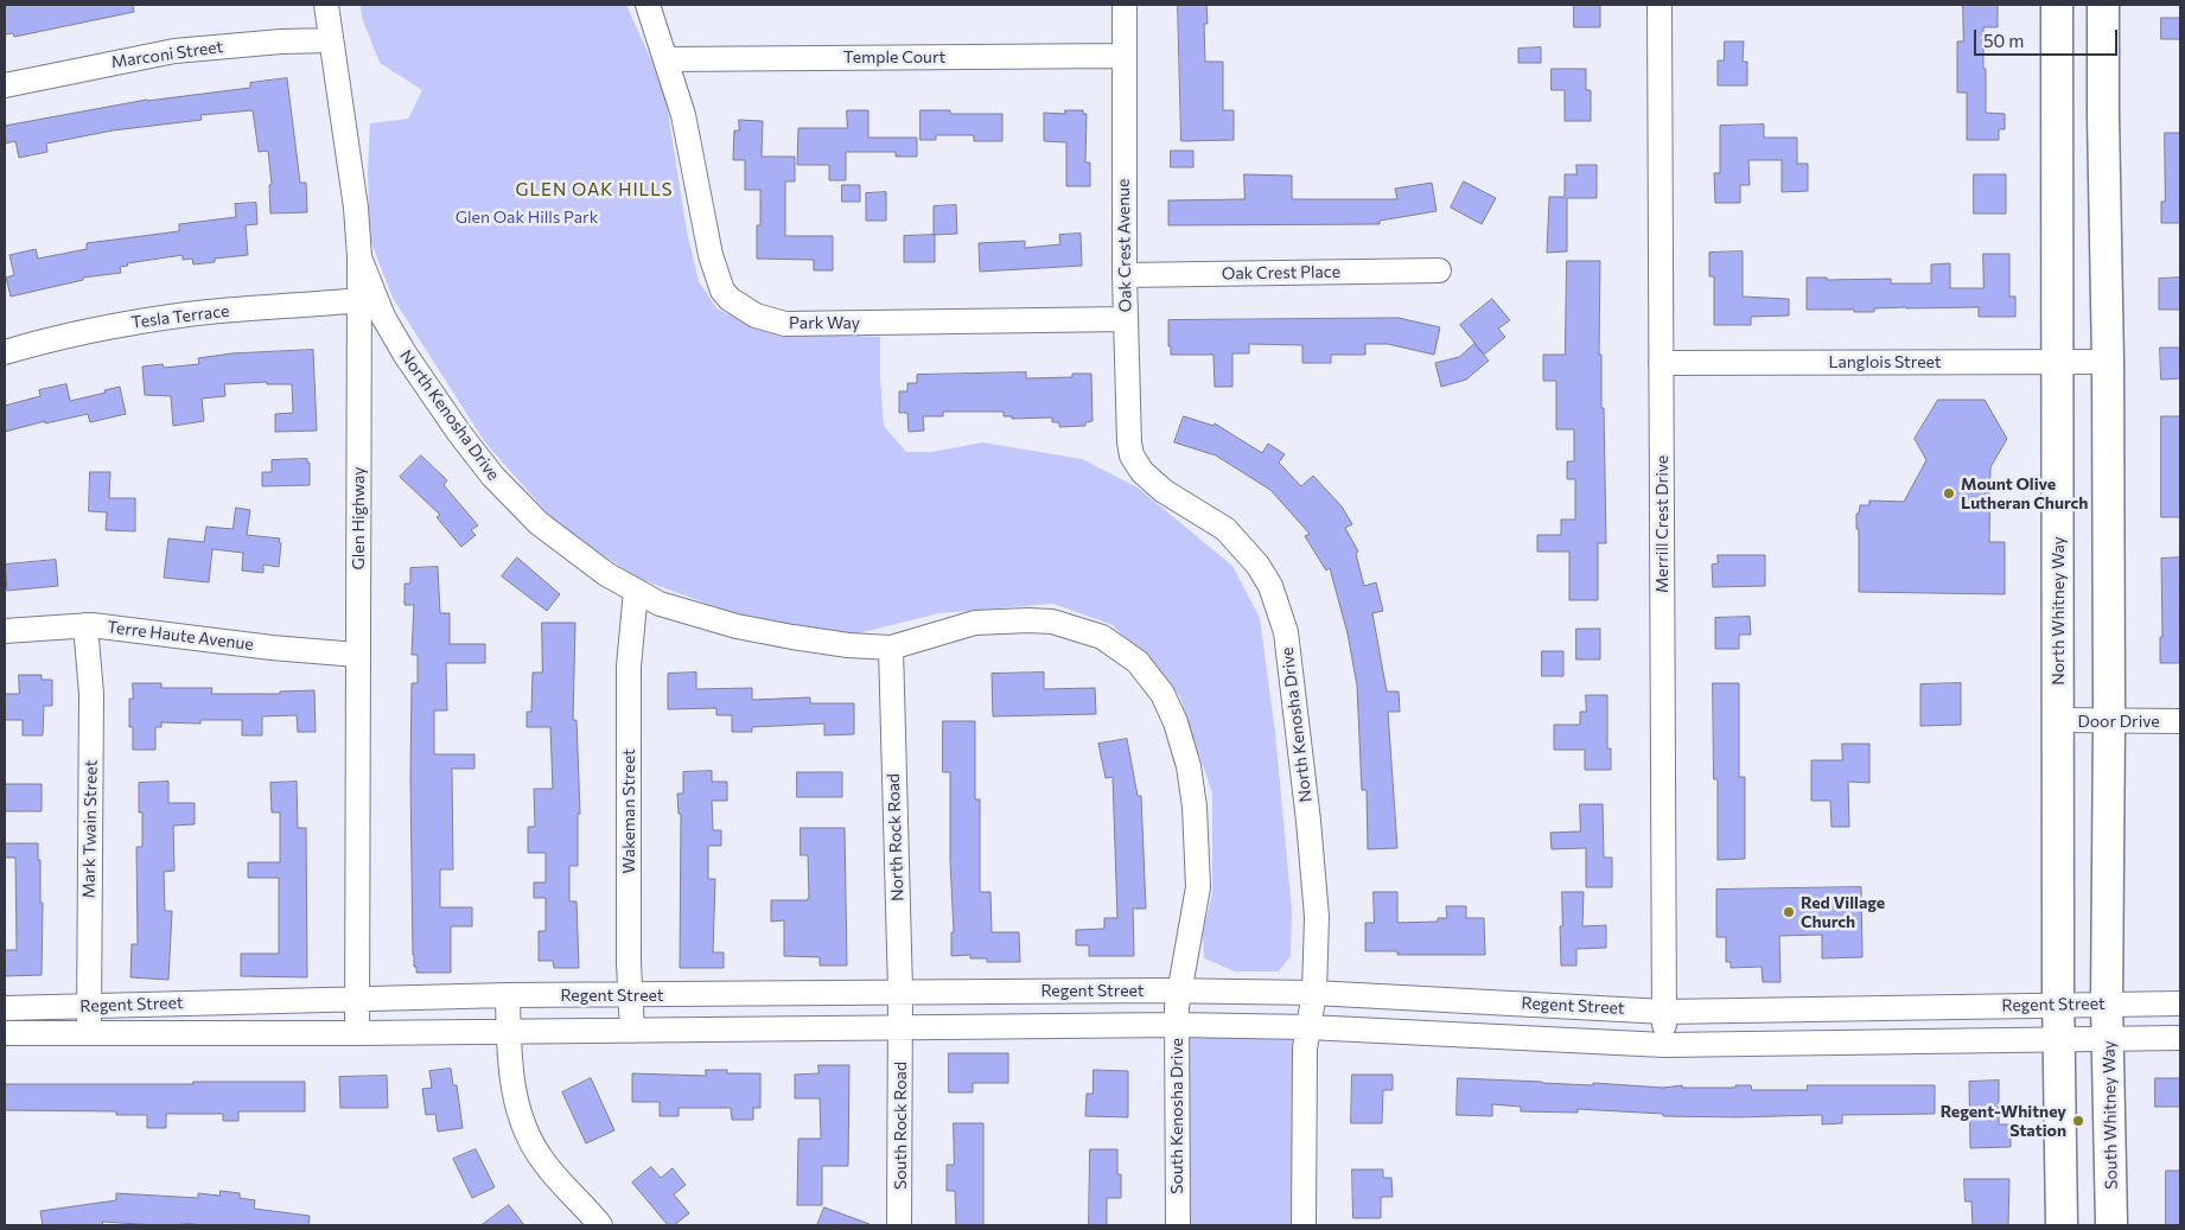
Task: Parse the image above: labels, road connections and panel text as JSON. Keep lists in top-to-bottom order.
{
  "streets": {
    "main road": ["North Whitney Way", "South Whitney Way"],
    "street": [
      "Marconi Street",
      "Temple Court",
      "Oak Crest Avenue",
      "Oak Crest Place",
      "Tesla Terrace",
      "Park Way",
      "Langlois Street",
      "North Kenosha Drive",
      "Glen Highway",
      "Merrill Crest Drive",
      "Terre Haute Avenue",
      "Door Drive",
      "Wakeman Street",
      "Mark Twain Street",
      "North Rock Road",
      "Regent Street",
      "South Kenosha Drive",
      "South Rock Road"
    ]
  },
  "crossings": [
    ["Marconi Street", "Glen Highway"],
    ["Temple Court", "Oak Crest Avenue"],
    ["Temple Court", "Park Way"],
    ["Oak Crest Avenue", "Oak Crest Place"],
    ["Oak Crest Avenue", "Park Way"],
    ["Oak Crest Avenue", "North Kenosha Drive"],
    ["Tesla Terrace", "Glen Highway"],
    ["Langlois Street", "Merrill Crest Drive"],
    ["Langlois Street", "North Whitney Way"],
    ["North Kenosha Drive", "Glen Highway"],
    ["North Kenosha Drive", "Wakeman Street"],
    ["North Kenosha Drive", "North Rock Road"],
    ["North Kenosha Drive", "Regent Street"],
    ["North Kenosha Drive", "South Kenosha Drive"],
    ["Glen Highway", "Terre Haute Avenue"],
    ["Glen Highway", "Regent Street"],
    ["Merrill Crest Drive", "Regent Street"],
    ["North Whitney Way", "Door Drive"],
    ["North Whitney Way", "Regent Street"],
    ["Terre Haute Avenue", "Mark Twain Street"],
    ["Wakeman Street", "Regent Street"],
    ["Mark Twain Street", "Regent Street"],
    ["North Rock Road", "Regent Street"],
    ["North Rock Road", "South Rock Road"],
    ["Regent Street", "South Whitney Way"],
    ["Regent Street", "South Kenosha Drive"],
    ["Regent Street", "South Rock Road"]
  ],
  "districts": ["GLEN OAK HILLS"],
  "parks": ["Glen Oak Hills Park"],
  "places": ["Mount Olive Lutheran Church", "Red Village Church", "Regent-Whitney Station"],
  "scale_bar": "50 m"
}
